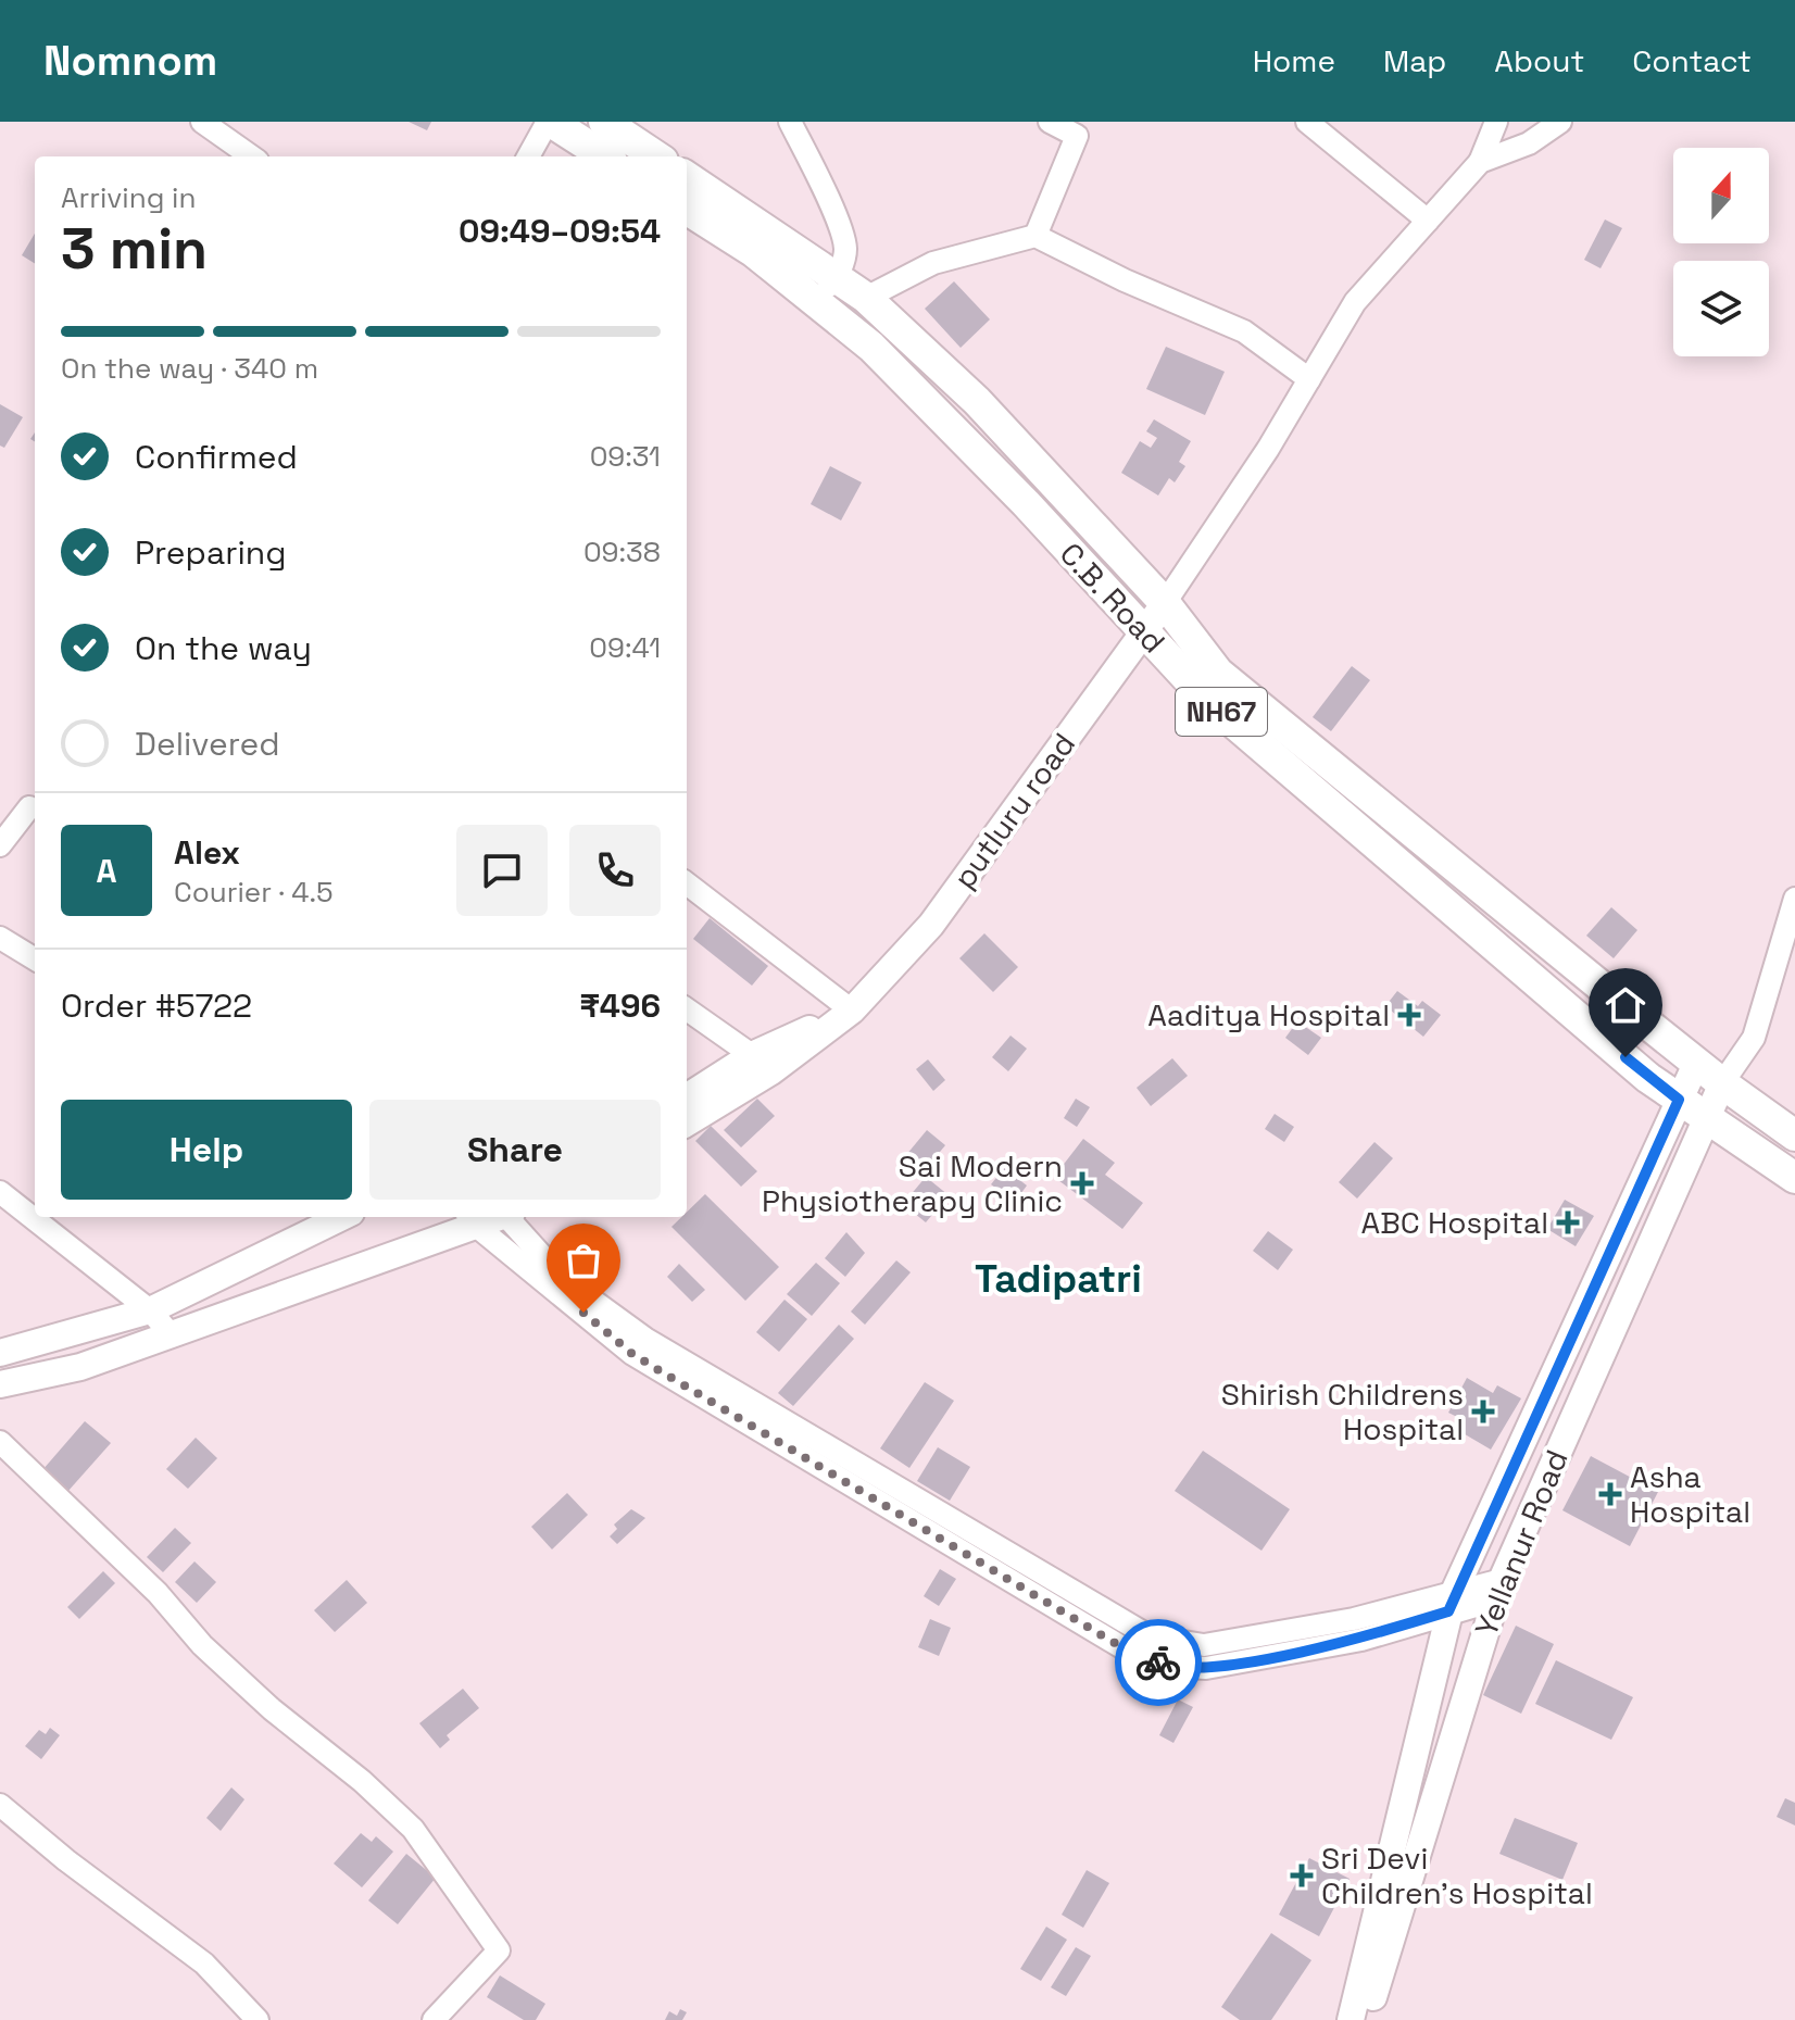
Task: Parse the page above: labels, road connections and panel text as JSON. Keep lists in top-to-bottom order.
{
  "streets": {
    "highway": ["C.B. Road", "NH67"],
    "main road": ["putluru road", "Yellanur Road"]
  },
  "crossings": [
    ["C.B. Road", "putluru road"],
    ["C.B. Road", "Yellanur Road"],
    ["NH67", "putluru road"],
    ["NH67", "Yellanur Road"]
  ],
  "districts": ["Tadipatri"],
  "places": {
    "health": [
      "Aaditya Hospital",
      "Sai Modern Physiotherapy Clinic",
      "ABC Hospital",
      "Shirish Childrens Hospital",
      "Asha Hospital",
      "Sri Devi Children's Hospital"
    ]
  },
  "north": "top",
  "page": {
    "header": "Nomnom",
    "nav": [
      "Home",
      "Map",
      "About",
      "Contact"
    ],
    "heading": ["3 min", "Arriving in", "09:49–09:54"],
    "panel": [
      "Alex",
      "Courier · 4.5",
      "Order #5722",
      "₹496"
    ],
    "bar": "On the way · 340 m",
    "list": [
      ["Confirmed", "09:31"],
      ["Preparing", "09:38"],
      ["On the way", "09:41"],
      "Delivered"
    ],
    "round": "A",
    "buttons": ["Help", "Share"]
  }
}
